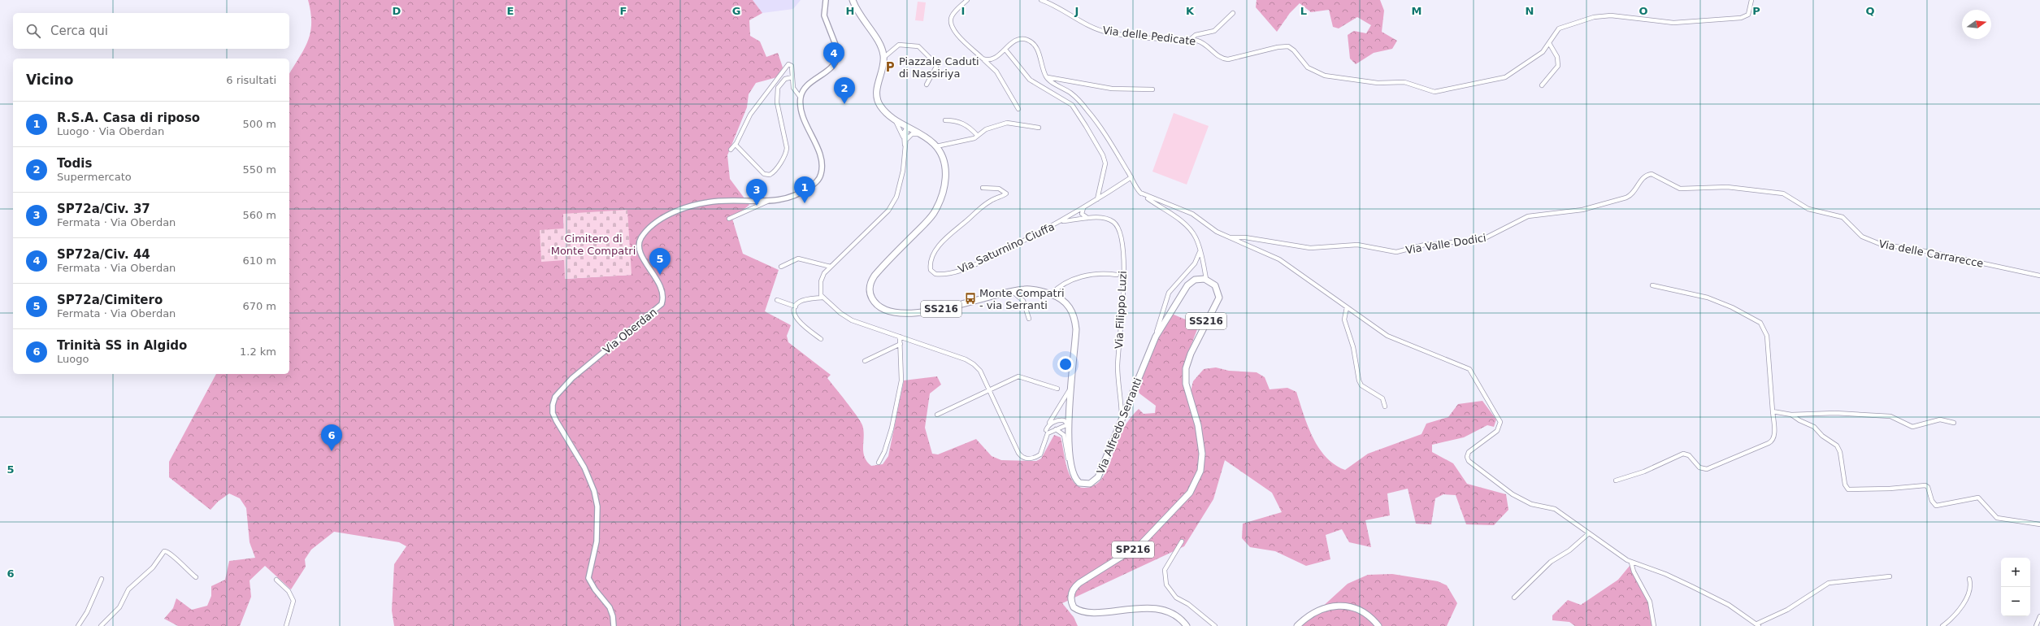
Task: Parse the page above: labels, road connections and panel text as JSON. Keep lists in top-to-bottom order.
{
  "streets": {
    "main road": ["SS216", "Via Alfredo Serranti", "SP216"],
    "street": [
      "Via delle Pedicate",
      "Via Valle Dodici",
      "Via Saturnino Ciuffa",
      "Via delle Carrarecce",
      "Via Filippo Luzi",
      "Via Oberdan"
    ]
  },
  "crossings": [
    ["Via Valle Dodici", "Via delle Carrarecce"],
    ["Via Saturnino Ciuffa", "Via Filippo Luzi"],
    ["SS216", "Via Alfredo Serranti"],
    ["SS216", "SP216"],
    ["Via Filippo Luzi", "Via Alfredo Serranti"]
  ],
  "parks": ["Cimitero di Monte Compatri"],
  "places": {
    "parking": ["Piazzale Caduti di Nassiriya"],
    "bus stop": ["Monte Compatri - via Serranti"]
  },
  "north": "right",
  "page": {
    "search": "Cerca qui",
    "pins": [
      "4",
      "2",
      "1",
      "3",
      "5",
      "6"
    ],
    "heading": ["Vicino", "6 risultati"],
    "list": [
      {
        "mark": "1",
        "name": "R.S.A. Casa di riposo",
        "note": "Luogo · Via Oberdan",
        "value": "500 m"
      },
      {
        "mark": "2",
        "name": "Todis",
        "note": "Supermercato",
        "value": "550 m"
      },
      {
        "mark": "3",
        "name": "SP72a/Civ. 37",
        "note": "Fermata · Via Oberdan",
        "value": "560 m"
      },
      {
        "mark": "4",
        "name": "SP72a/Civ. 44",
        "note": "Fermata · Via Oberdan",
        "value": "610 m"
      },
      {
        "mark": "5",
        "name": "SP72a/Cimitero",
        "note": "Fermata · Via Oberdan",
        "value": "670 m"
      },
      {
        "mark": "6",
        "name": "Trinità SS in Algido",
        "note": "Luogo",
        "value": "1.2 km"
      }
    ],
    "map_buttons": ["+", "−"]
  },
  "grid": {
    "columns": [
      "D",
      "E",
      "F",
      "G",
      "H",
      "I",
      "J",
      "K",
      "L",
      "M",
      "N",
      "O",
      "P",
      "Q"
    ],
    "rows": ["5", "6"]
  }
}
